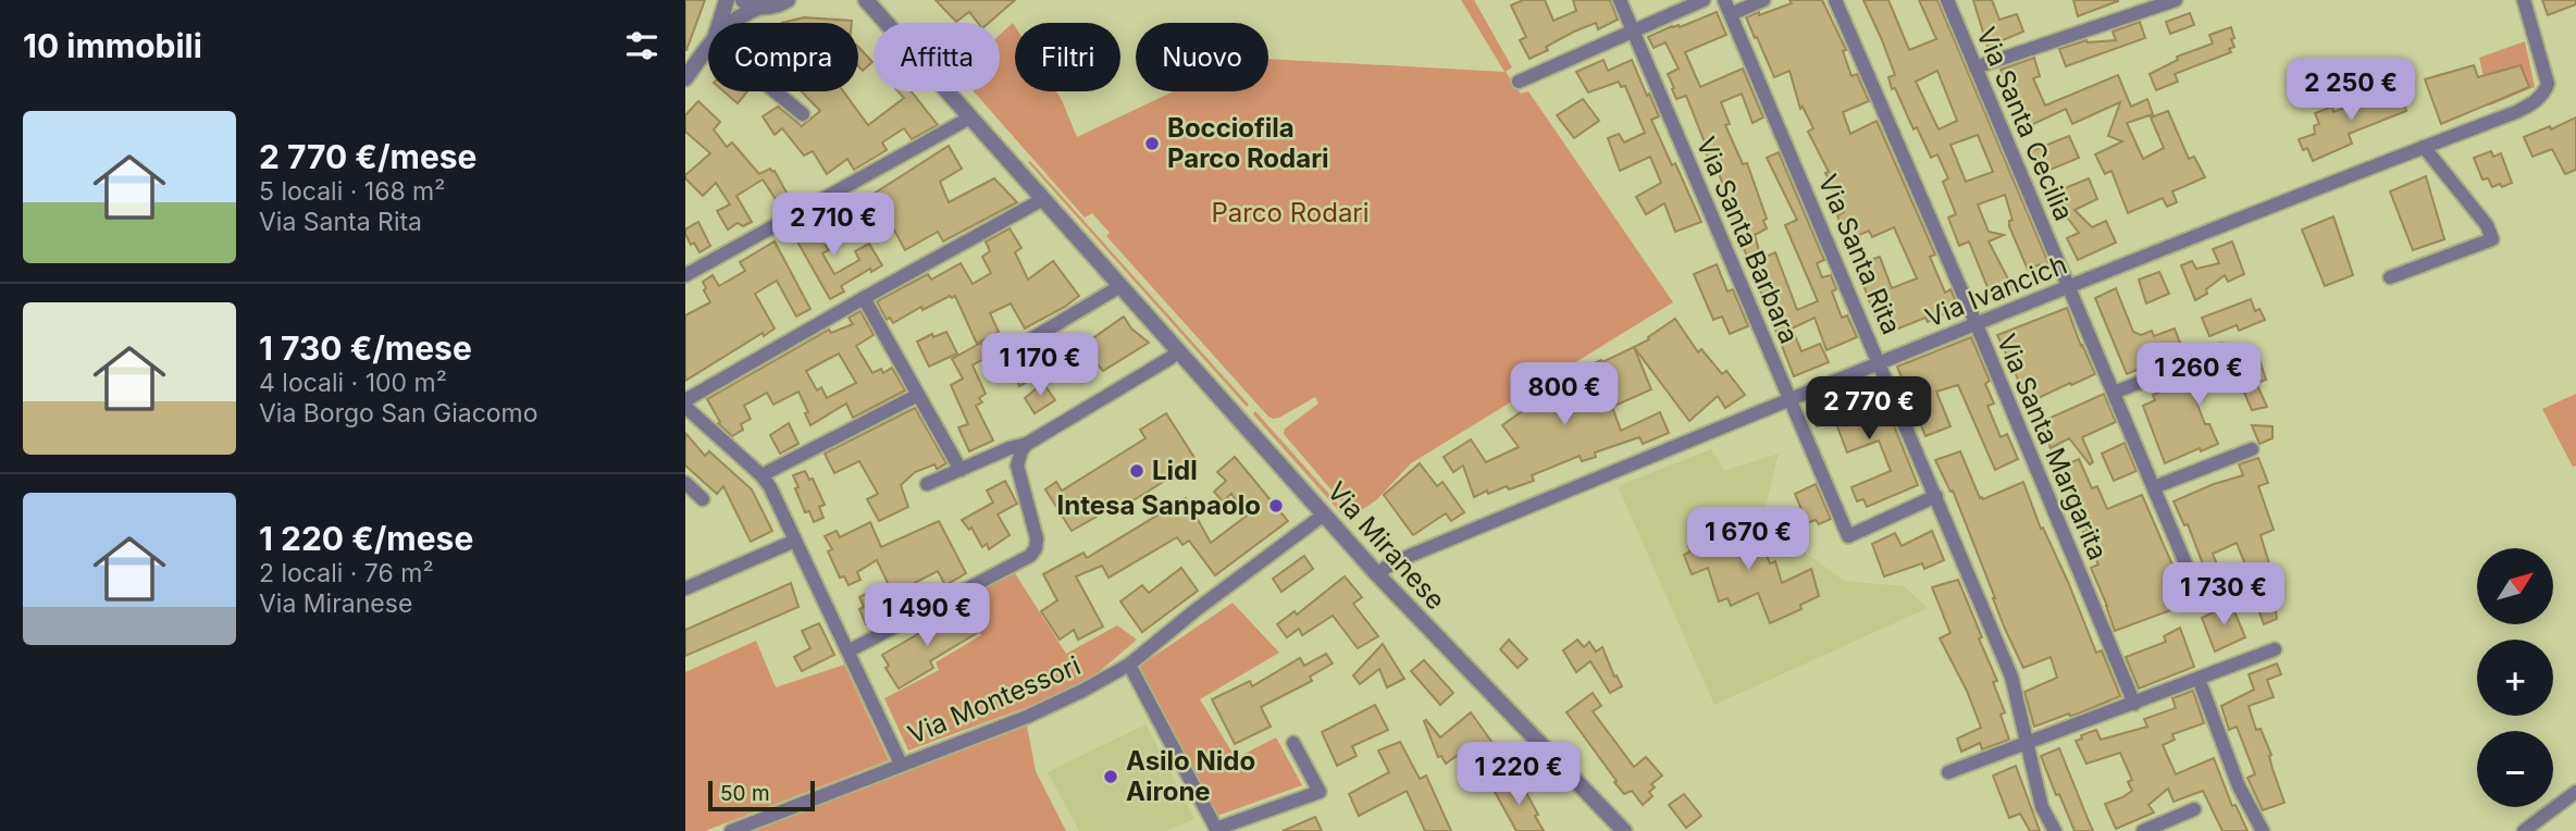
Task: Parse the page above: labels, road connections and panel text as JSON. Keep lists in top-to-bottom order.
{
  "streets": {
    "street": [
      "Via Santa Cecilia",
      "Via Santa Barbara",
      "Via Santa Rita",
      "Via Ivancich",
      "Via Santa Margarita",
      "Via Miranese",
      "Via Montessori"
    ]
  },
  "crossings": [
    ["Via Santa Cecilia", "Via Ivancich"],
    ["Via Santa Barbara", "Via Santa Rita"],
    ["Via Santa Barbara", "Via Ivancich"],
    ["Via Santa Rita", "Via Ivancich"],
    ["Via Ivancich", "Via Santa Margarita"],
    ["Via Ivancich", "Via Miranese"],
    ["Via Miranese", "Via Montessori"]
  ],
  "parks": ["Parco Rodari"],
  "places": [
    "Bocciofila Parco Rodari",
    "Lidl",
    "Intesa Sanpaolo",
    "Asilo Nido Airone"
  ],
  "scale_bar": "50 m",
  "north": "top right",
  "page": {
    "heading": "10 immobili",
    "chip": [
      "Compra",
      "Affitta",
      "Filtri",
      "Nuovo"
    ],
    "price": [
      "2 250 €",
      "2 710 €",
      "1 170 €",
      "1 260 €",
      "800 €",
      "2 770 €",
      "1 670 €",
      "1 730 €",
      "1 490 €",
      "1 220 €"
    ],
    "list": [
      {
        "name": "2 770 €/mese",
        "note": "5 locali · 168 m² · Via Santa Rita"
      },
      {
        "name": "1 730 €/mese",
        "note": "4 locali · 100 m² · Via Borgo San Giacomo"
      },
      {
        "name": "1 220 €/mese",
        "note": "2 locali · 76 m² · Via Miranese"
      }
    ],
    "map_buttons": ["+", "−"],
    "scale": "50 m"
  }
}
